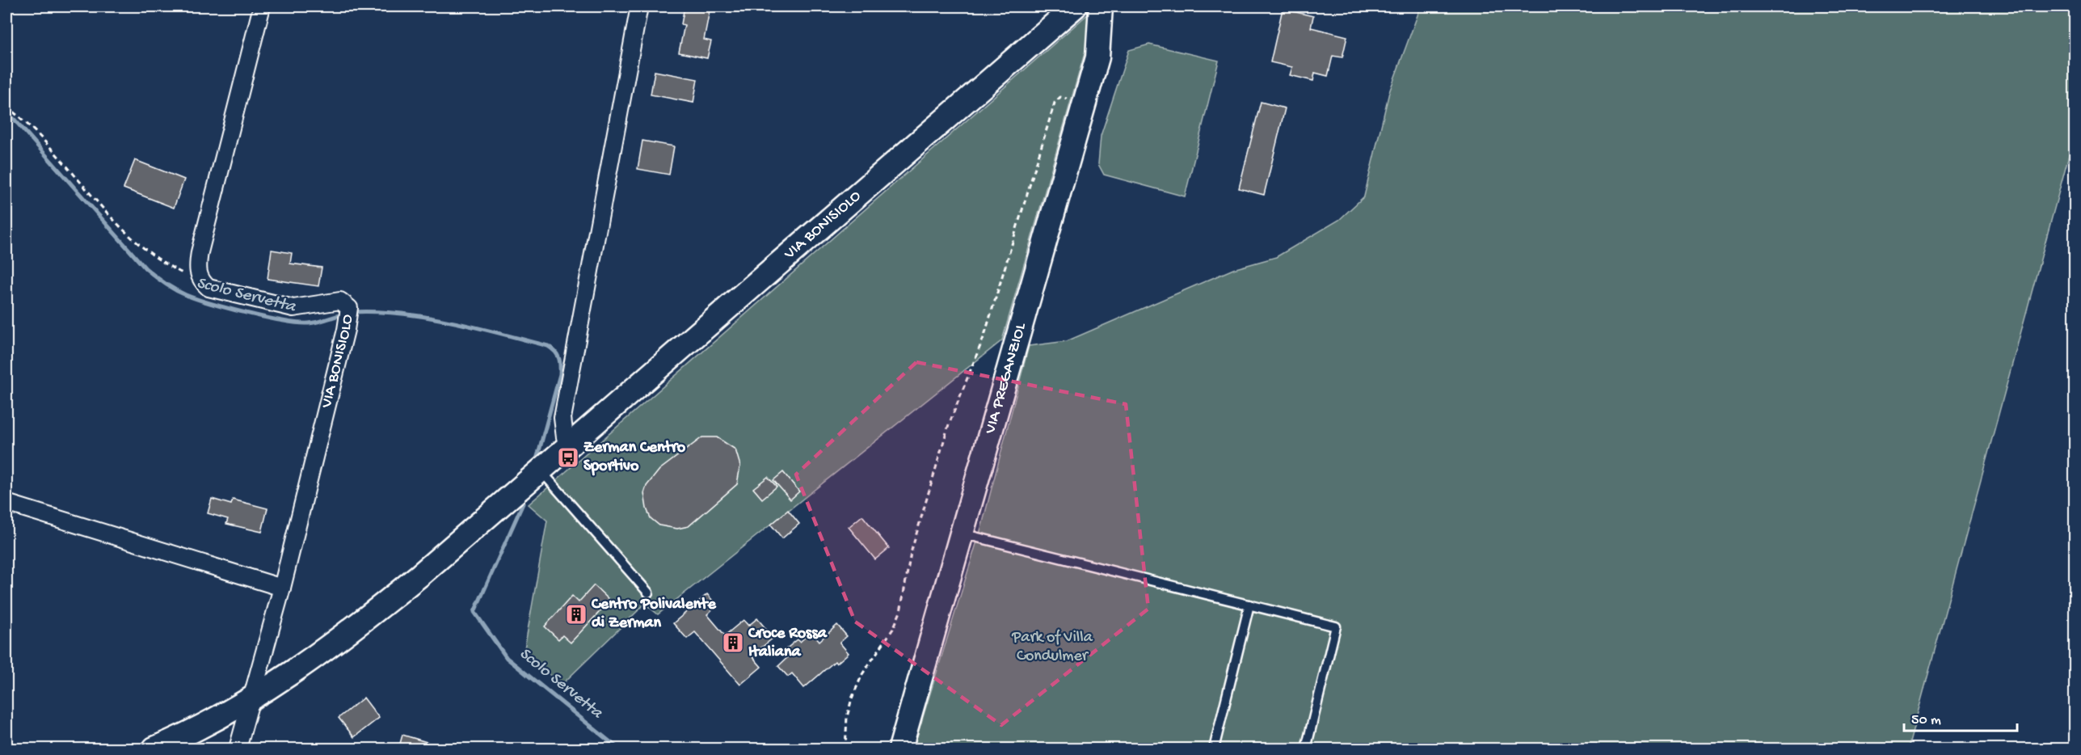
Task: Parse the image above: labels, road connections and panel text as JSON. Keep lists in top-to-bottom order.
{
  "streets": {
    "main road": ["VIA BONISIOLO", "VIA PREGANZIOL"]
  },
  "water": ["Scolo Servetta"],
  "parks": ["Park of Villa Condulmer"],
  "places": {
    "bus stop": ["Zerman Centro Sportivo"],
    "building": ["Centro Polivalente di Zerman", "Croce Rossa Italiana"]
  },
  "scale_bar": "50 m"
}
